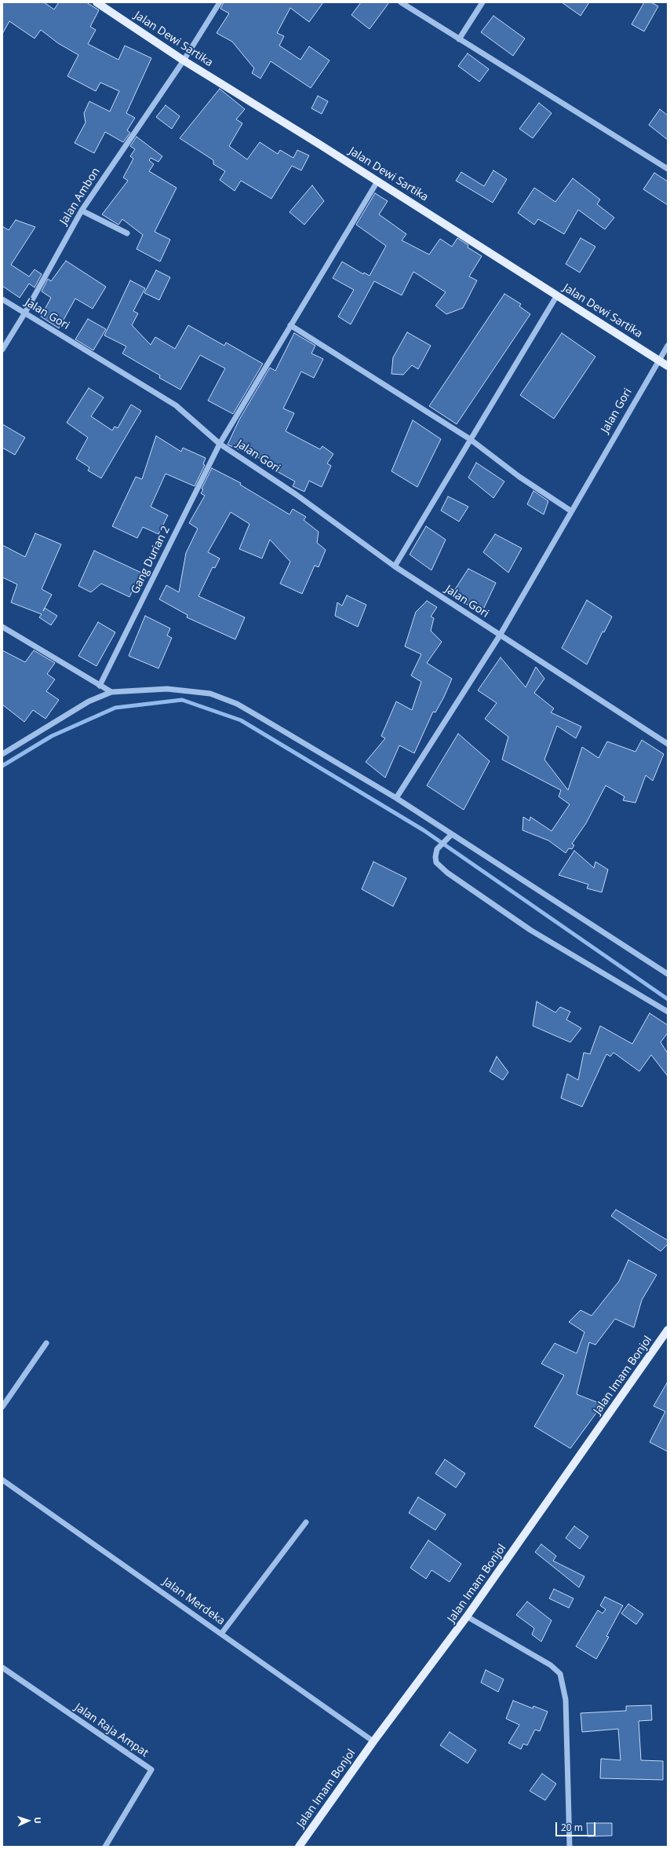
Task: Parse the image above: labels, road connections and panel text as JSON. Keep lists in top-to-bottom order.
{
  "streets": {
    "main road": ["Jalan Dewi Sartika", "Jalan Imam Bonjol"],
    "street": [
      "Jalan Ambon",
      "Jalan Gori",
      "Gang Durian 2",
      "Jalan Merdeka",
      "Jalan Raja Ampat"
    ]
  },
  "crossings": [
    ["Jalan Dewi Sartika", "Jalan Ambon"],
    ["Jalan Dewi Sartika", "Jalan Gori"],
    ["Jalan Dewi Sartika", "Gang Durian 2"],
    ["Jalan Ambon", "Jalan Gori"],
    ["Jalan Gori", "Gang Durian 2"],
    ["Jalan Imam Bonjol", "Jalan Merdeka"]
  ],
  "scale_bar": "20 m",
  "north": "right"
}
